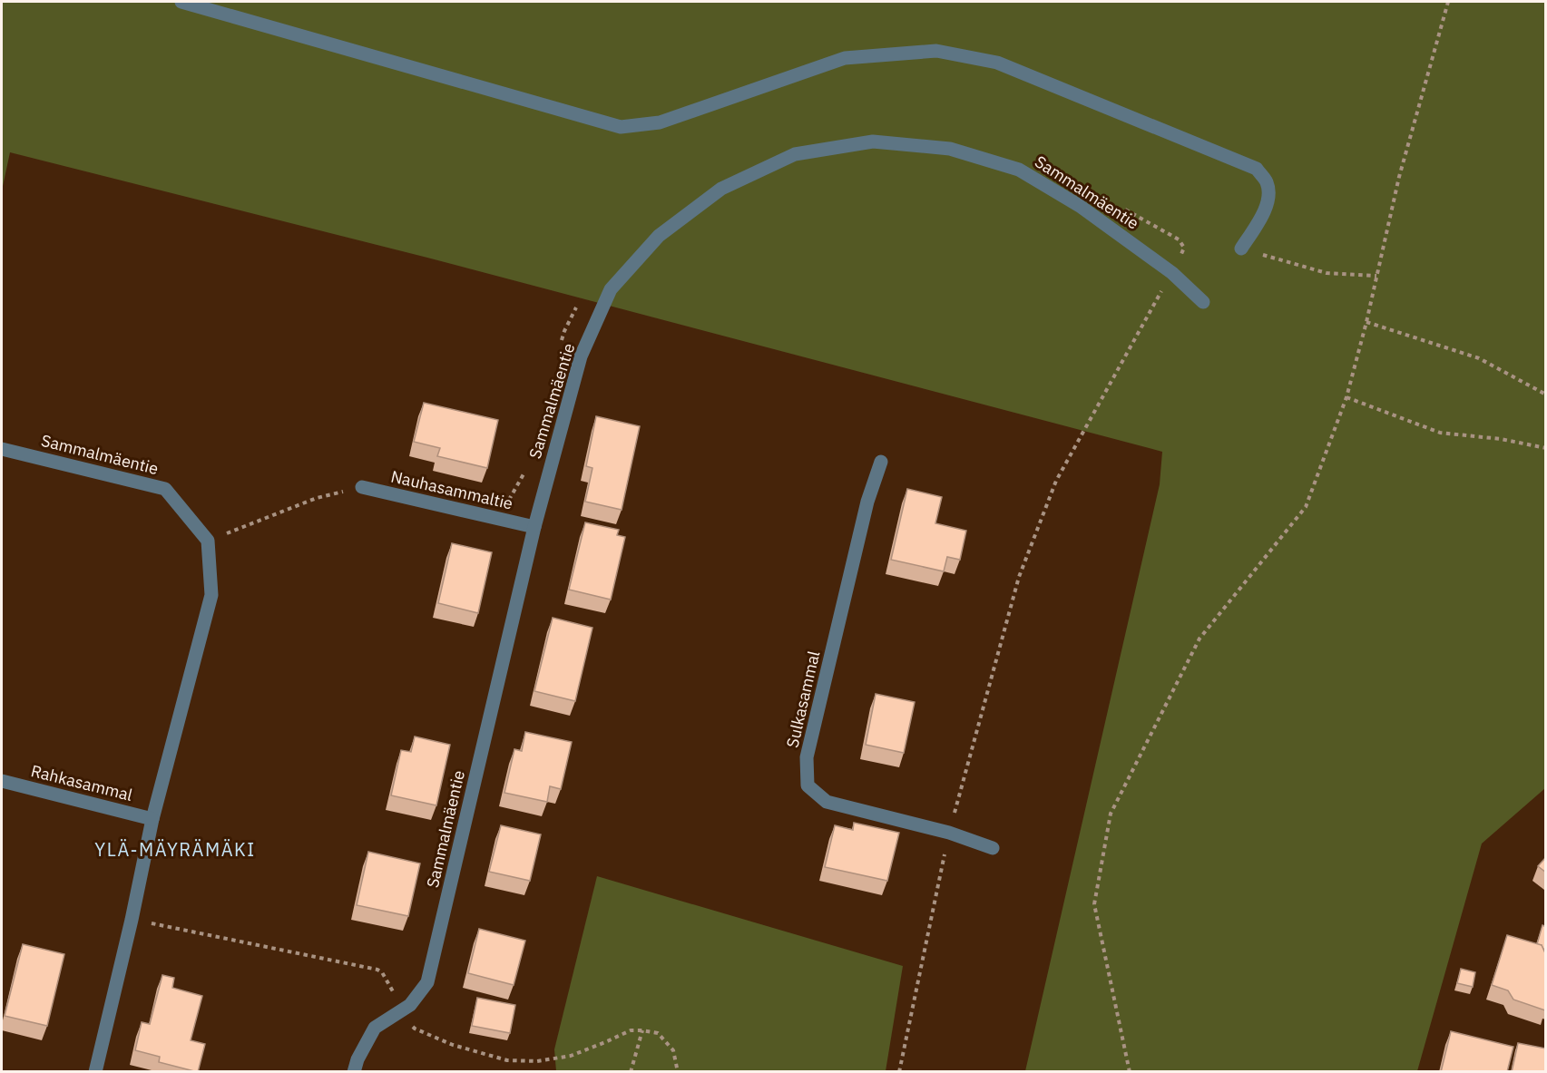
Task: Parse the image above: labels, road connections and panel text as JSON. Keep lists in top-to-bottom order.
{
  "streets": {
    "street": [
      "Sammalmäentie",
      "Nauhasammaltie",
      "Sulkasammal",
      "Rahkasammal"
    ]
  },
  "crossings": [
    ["Sammalmäentie", "Nauhasammaltie"]
  ],
  "districts": ["YLÄ-MÄYRÄMÄKI"]
}
